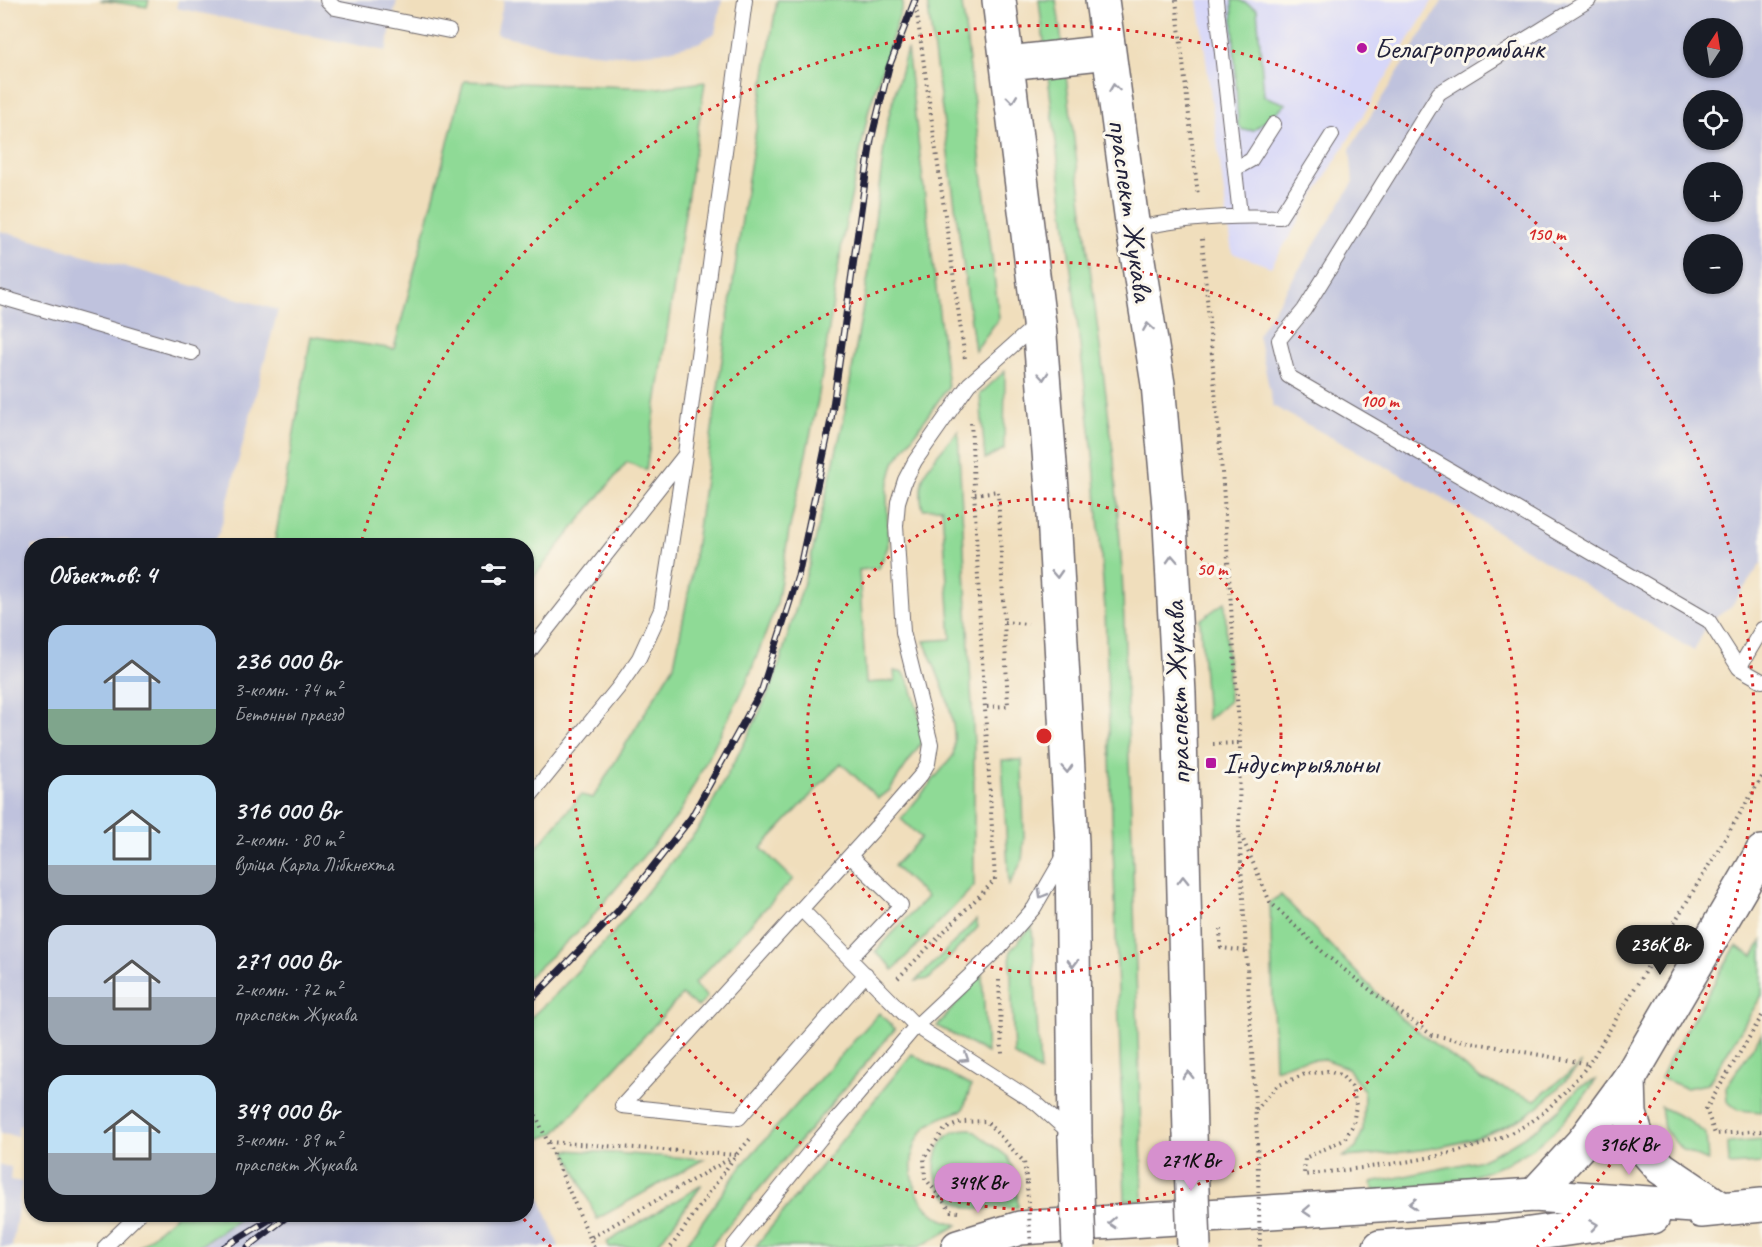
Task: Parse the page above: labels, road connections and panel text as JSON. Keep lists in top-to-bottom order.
{
  "streets": {
    "main road": ["праспект Жукава"]
  },
  "places": {
    "other": ["Белагропромбанк"],
    "transit": ["Індустрыяльны"]
  },
  "north": "top",
  "page": {
    "map_buttons": ["+", "−"],
    "heading": "Объектов: 4",
    "list": [
      {
        "name": "236 000 Br",
        "note": "3-комн. · 74 m² · Бетонны праезд"
      },
      {
        "name": "316 000 Br",
        "note": "2-комн. · 80 m² · вуліца Карла Лібкнехта"
      },
      {
        "name": "271 000 Br",
        "note": "2-комн. · 72 m² · праспект Жукава"
      },
      {
        "name": "349 000 Br",
        "note": "3-комн. · 89 m² · праспект Жукава"
      }
    ],
    "price": [
      "236K Br",
      "316K Br",
      "271K Br",
      "349K Br"
    ]
  },
  "rings": ["150 m", "100 m", "50 m"]
}
